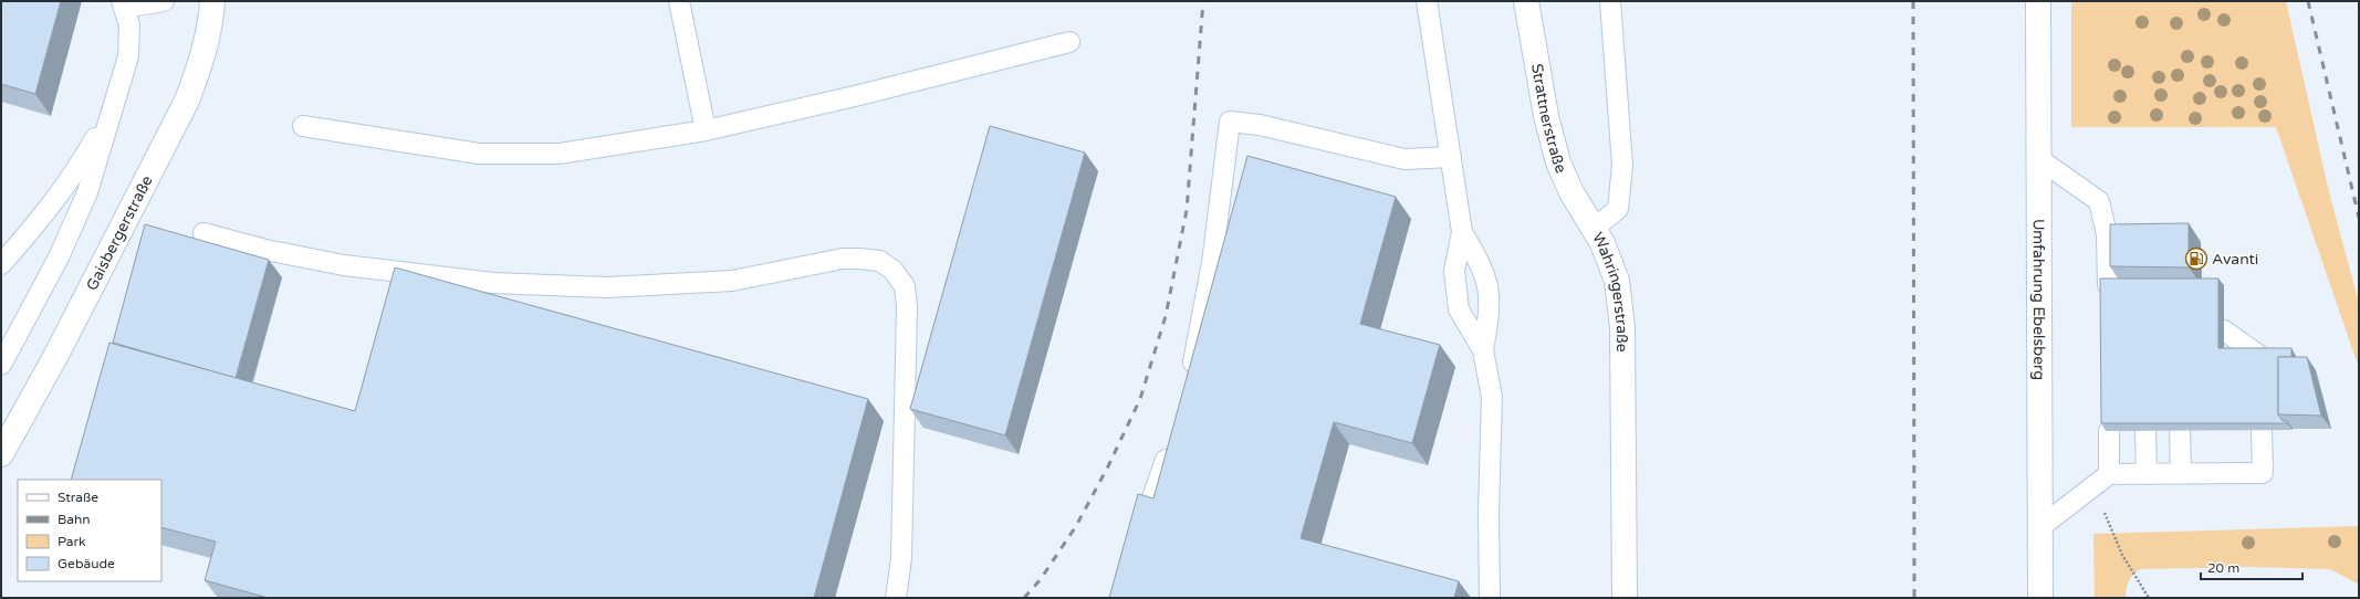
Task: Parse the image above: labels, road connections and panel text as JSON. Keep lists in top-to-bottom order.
{
  "streets": {
    "street": [
      "Strattnerstraße",
      "Gaisbergerstraße",
      "Wahringerstraße",
      "Umfahrung Ebelsberg"
    ]
  },
  "crossings": [
    ["Strattnerstraße", "Wahringerstraße"]
  ],
  "places": {
    "fuel station": ["Avanti"]
  },
  "legend": [
    "Straße",
    "Bahn",
    "Park",
    "Gebäude"
  ],
  "scale_bar": "20 m"
}
